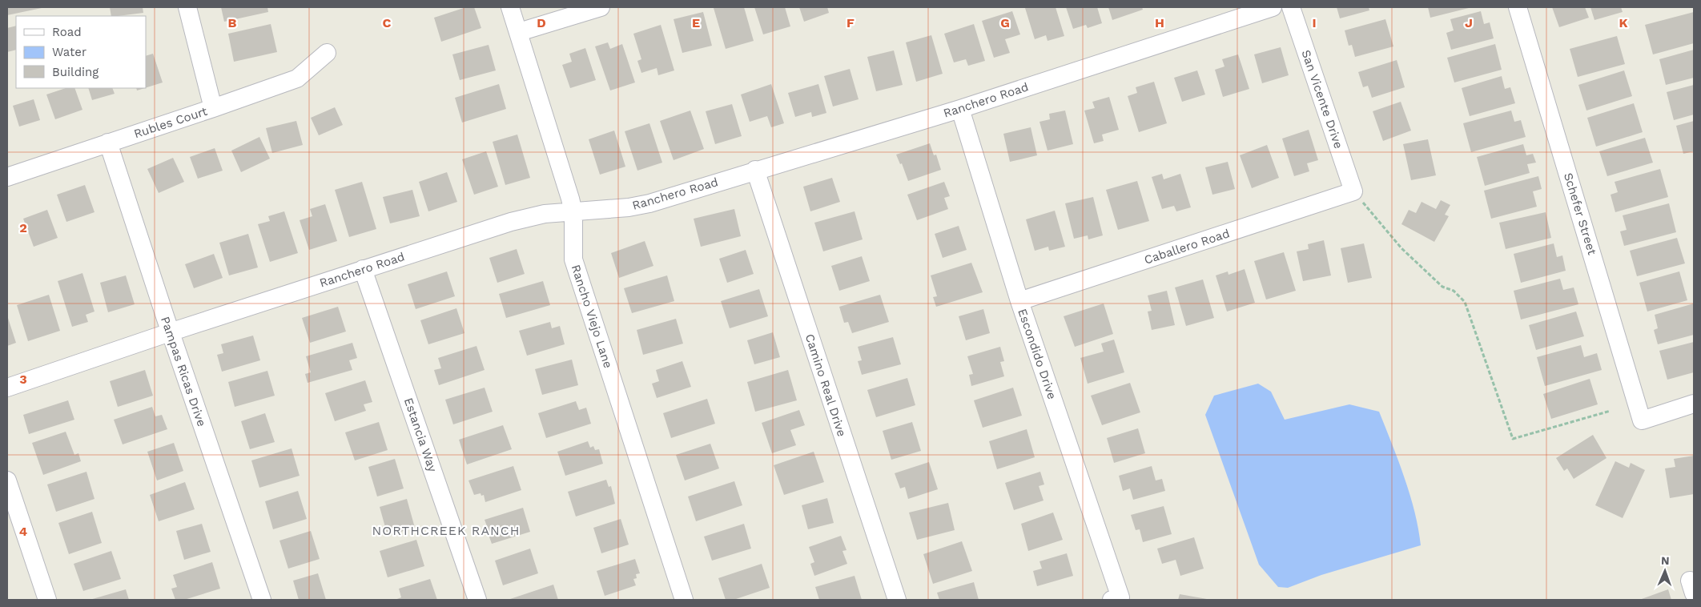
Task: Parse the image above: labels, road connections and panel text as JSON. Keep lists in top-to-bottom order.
{
  "streets": {
    "street": [
      "San Vicente Drive",
      "Ranchero Road",
      "Rubles Court",
      "Schefer Street",
      "Caballero Road",
      "Rancho Viejo Lane",
      "Escondido Drive",
      "Pampas Ricas Drive",
      "Camino Real Drive",
      "Estancia Way"
    ]
  },
  "crossings": [
    ["San Vicente Drive", "Caballero Road"],
    ["Ranchero Road", "Rancho Viejo Lane"],
    ["Ranchero Road", "Escondido Drive"],
    ["Ranchero Road", "Pampas Ricas Drive"],
    ["Ranchero Road", "Camino Real Drive"],
    ["Ranchero Road", "Estancia Way"],
    ["Rubles Court", "Pampas Ricas Drive"],
    ["Caballero Road", "Escondido Drive"]
  ],
  "districts": ["NORTHCREEK RANCH"],
  "legend": ["Road", "Water", "Building"],
  "north": "top",
  "grid": {
    "columns": [
      "B",
      "C",
      "D",
      "E",
      "F",
      "G",
      "H",
      "I",
      "J",
      "K"
    ],
    "rows": ["2", "3", "4"]
  }
}
